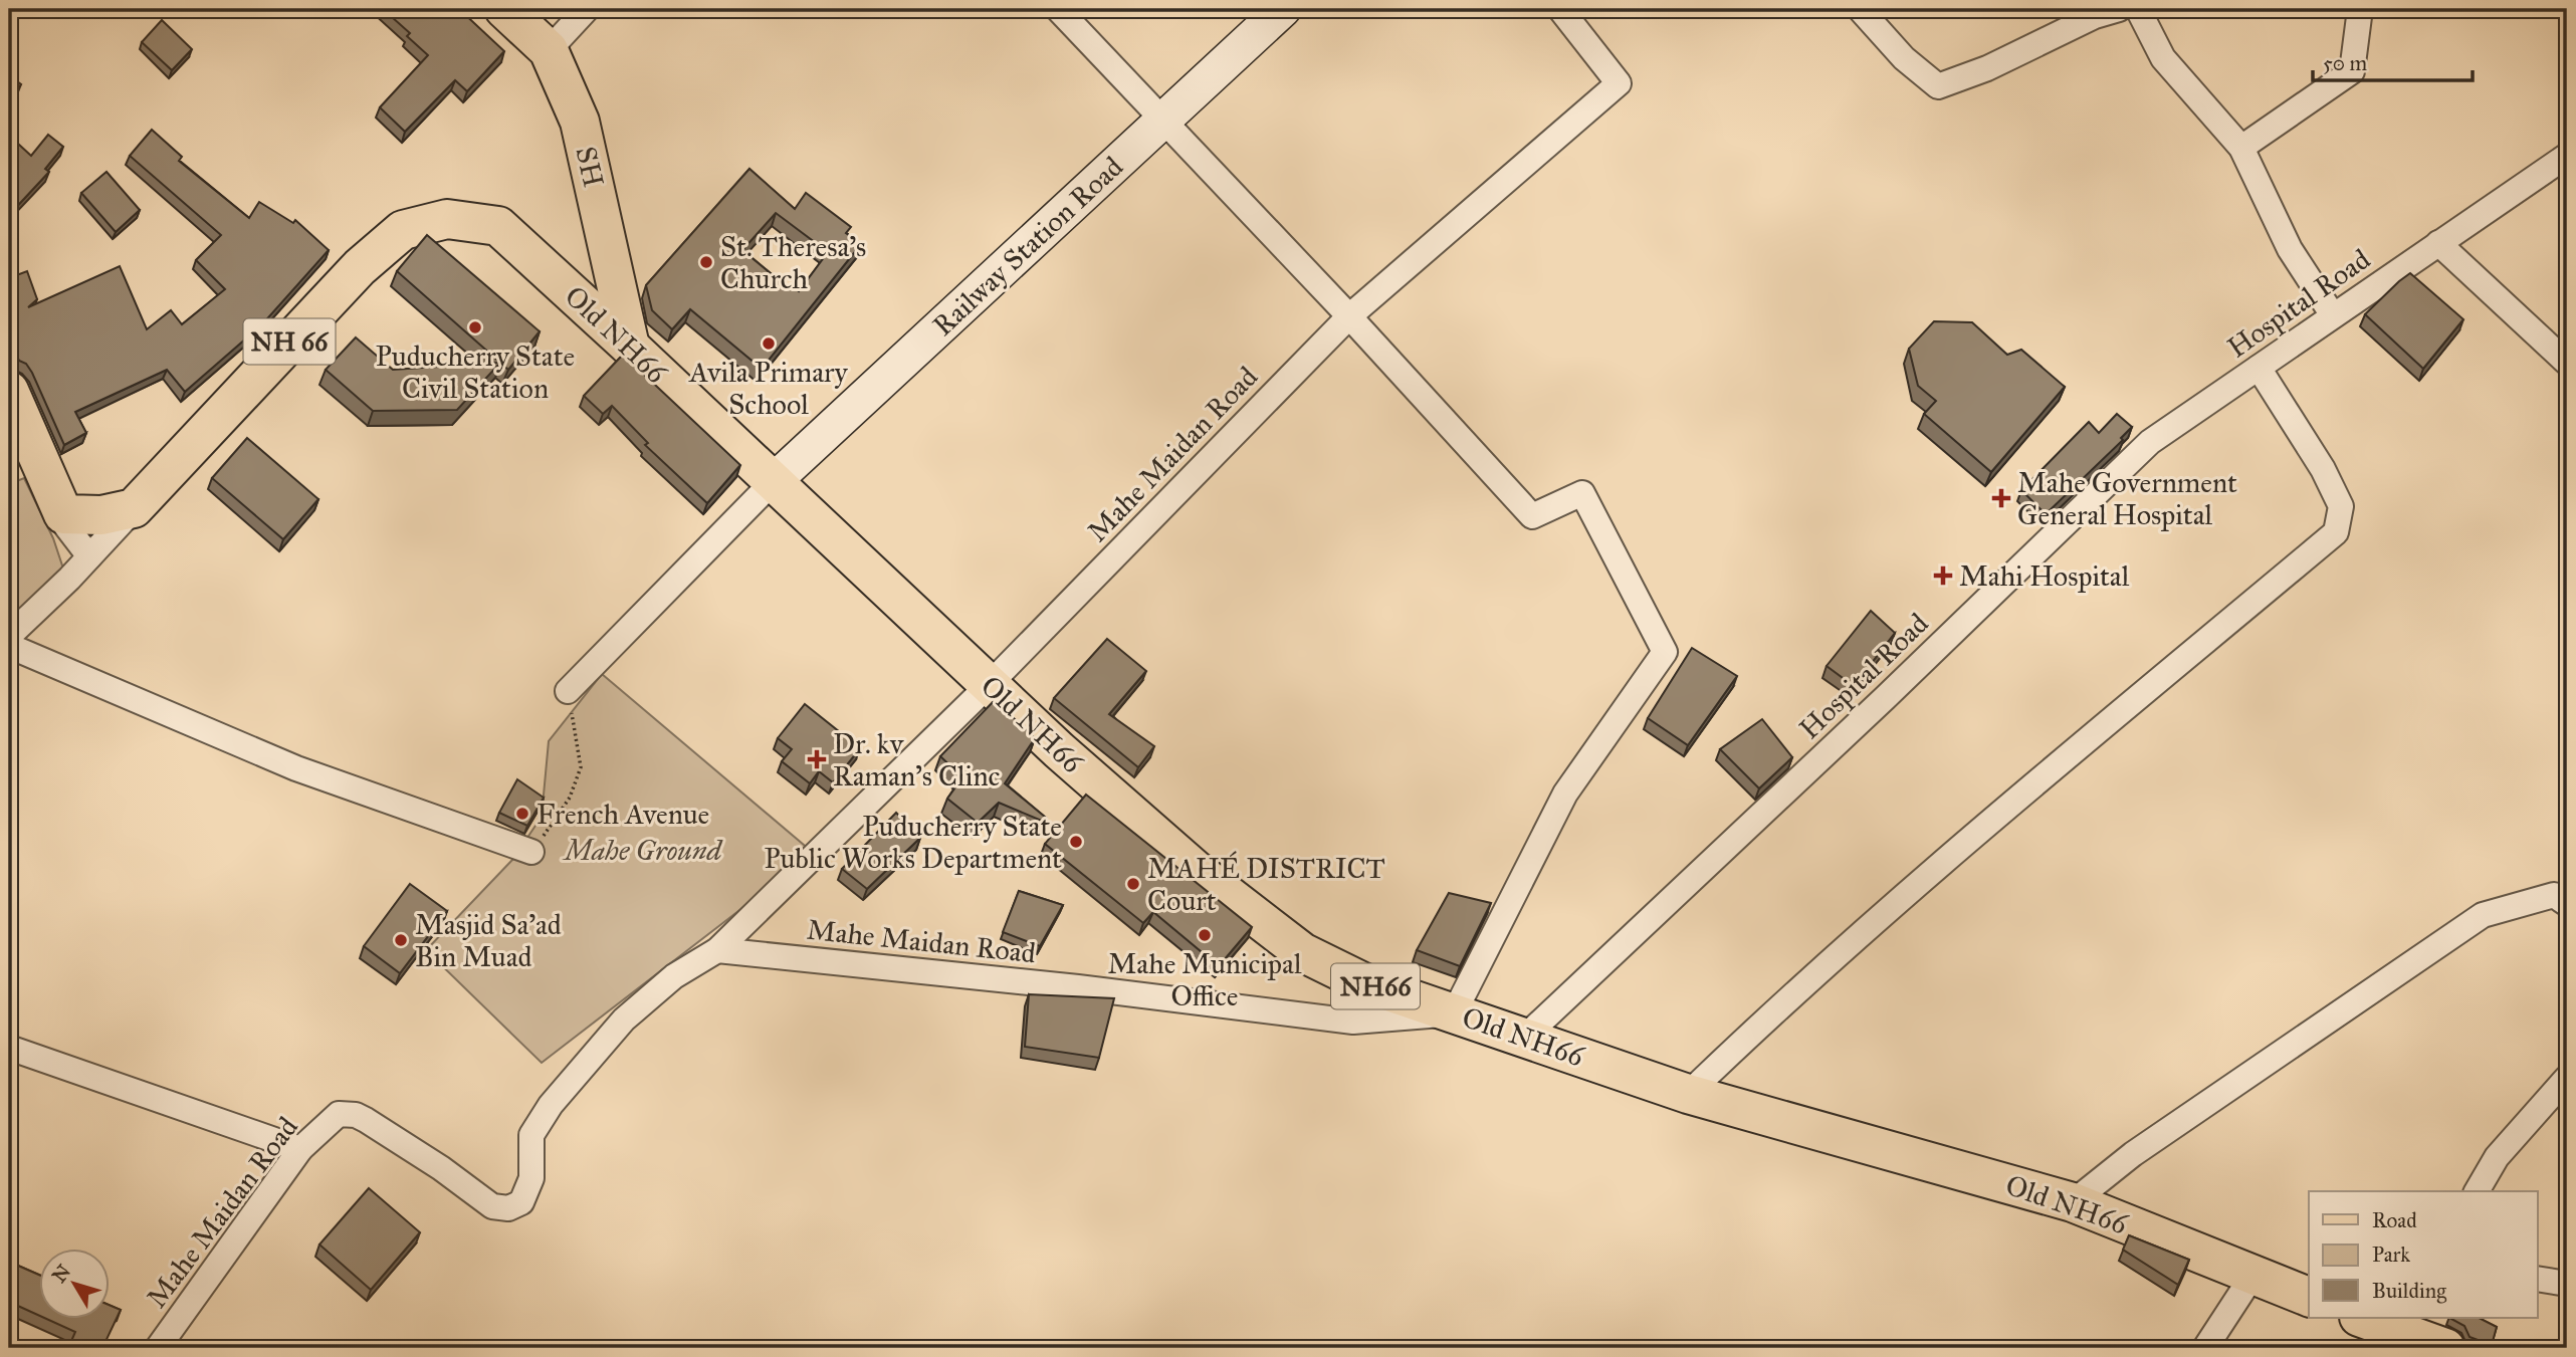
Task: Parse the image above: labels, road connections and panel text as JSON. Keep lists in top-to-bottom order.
{
  "streets": {
    "main road": [
      "SH",
      "Old NH66",
      "NH 66",
      "NH66"
    ],
    "street": ["Railway Station Road", "Hospital Road", "Mahe Maidan Road"]
  },
  "crossings": [
    ["SH", "Old NH66"],
    ["Railway Station Road", "Old NH66"],
    ["Hospital Road", "Old NH66"],
    ["Old NH66", "Mahe Maidan Road"]
  ],
  "parks": ["Mahe Ground"],
  "places": {
    "other": [
      "St. Theresa's Church",
      "Puducherry State Civil Station",
      "Avila Primary School",
      "French Avenue",
      "Puducherry State Public Works Department",
      "MAHÉ DISTRICT Court",
      "Mahe Municipal Office",
      "Masjid Sa'ad Bin Muad"
    ],
    "health": ["Mahe Government General Hospital", "Mahi Hospital", "Dr. kv Raman's Clinc"]
  },
  "legend": ["Road", "Park", "Building"],
  "scale_bar": "50 m",
  "north": "top left"
}
